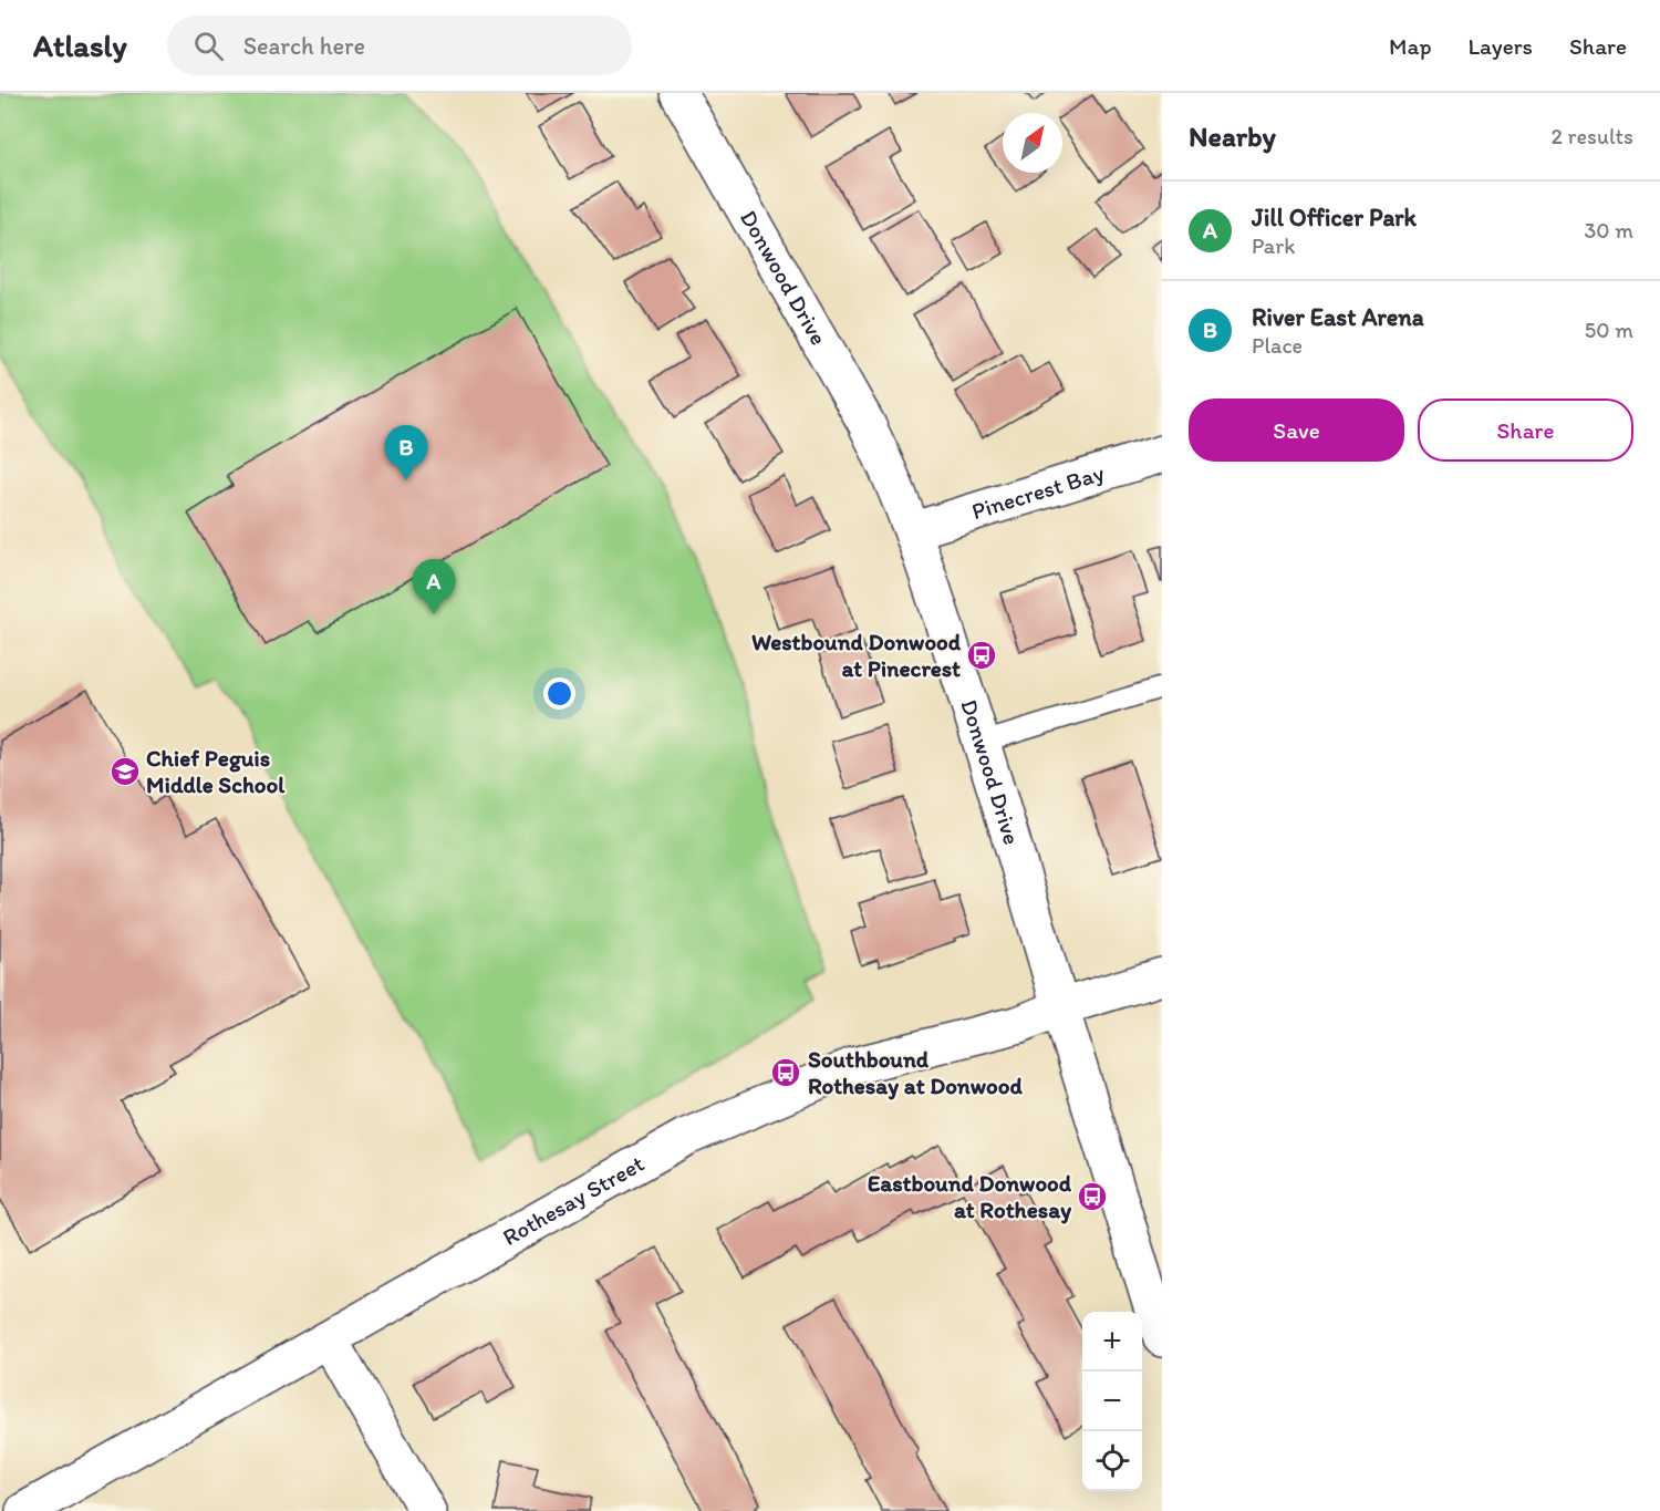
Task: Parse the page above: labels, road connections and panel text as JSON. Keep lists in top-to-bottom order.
{
  "streets": {
    "street": ["Donwood Drive", "Pinecrest Bay", "Rothesay Street"]
  },
  "crossings": [
    ["Donwood Drive", "Pinecrest Bay"],
    ["Donwood Drive", "Rothesay Street"]
  ],
  "places": {
    "bus stop": ["Westbound Donwood at Pinecrest", "Southbound Rothesay at Donwood", "Eastbound Donwood at Rothesay"],
    "school or university": ["Chief Peguis Middle School"]
  },
  "north": "top right",
  "page": {
    "header": "Atlasly",
    "search": "Search here",
    "nav": ["Map", "Layers", "Share"],
    "heading": ["Nearby", "2 results"],
    "list": [
      {
        "mark": "A",
        "name": "Jill Officer Park",
        "note": "Park",
        "value": "30 m"
      },
      {
        "mark": "B",
        "name": "River East Arena",
        "note": "Place",
        "value": "50 m"
      }
    ],
    "buttons": ["Save", "Share"],
    "pins": ["B", "A"],
    "map_buttons": ["+", "−"]
  }
}
